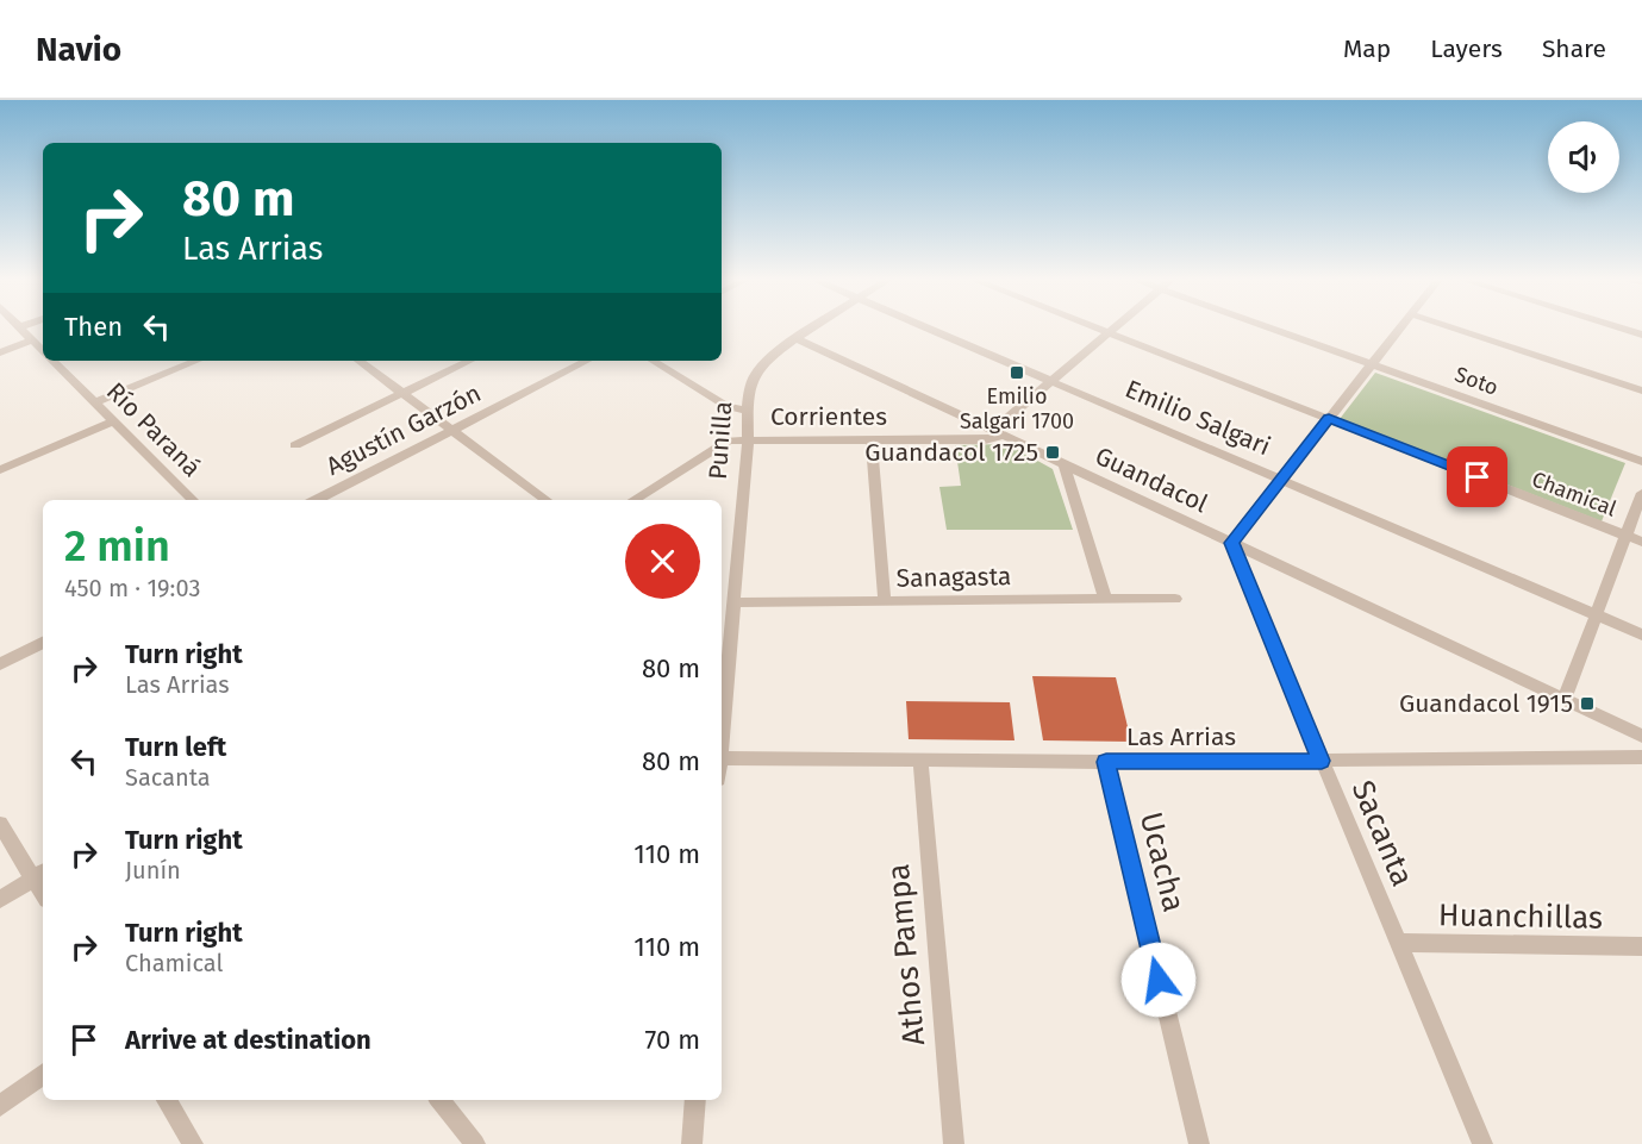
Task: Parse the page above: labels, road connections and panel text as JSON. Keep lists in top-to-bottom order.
{
  "streets": {
    "street": [
      "Soto",
      "Corrientes",
      "Emilio Salgari",
      "Río Paraná",
      "Agustín Garzón",
      "Punilla",
      "Guandacol",
      "Chamical",
      "Sanagasta",
      "Las Arrias",
      "Sacanta",
      "Ucacha",
      "Huanchillas",
      "Athos Pampa"
    ]
  },
  "crossings": [
    ["Corrientes", "Punilla"],
    ["Corrientes", "Guandacol"],
    ["Punilla", "Guandacol"],
    ["Punilla", "Sanagasta"],
    ["Guandacol", "Sacanta"],
    ["Las Arrias", "Sacanta"],
    ["Las Arrias", "Ucacha"],
    ["Las Arrias", "Athos Pampa"],
    ["Sacanta", "Huanchillas"]
  ],
  "places": {
    "transit": ["Emilio Salgari 1700", "Guandacol 1725", "Guandacol 1915"]
  },
  "page": {
    "header": "Navio",
    "nav": ["Map", "Layers", "Share"],
    "turn": ["80 m", "Las Arrias"],
    "then": "Then",
    "heading": ["2 min", "450 m · 19:03"],
    "list": [
      {
        "name": "Turn right",
        "note": "Las Arrias",
        "value": "80 m"
      },
      {
        "name": "Turn left",
        "note": "Sacanta",
        "value": "80 m"
      },
      {
        "name": "Turn right",
        "note": "Junín",
        "value": "110 m"
      },
      {
        "name": "Turn right",
        "note": "Chamical",
        "value": "110 m"
      },
      {
        "name": "Arrive at destination",
        "value": "70 m"
      }
    ]
  }
}
